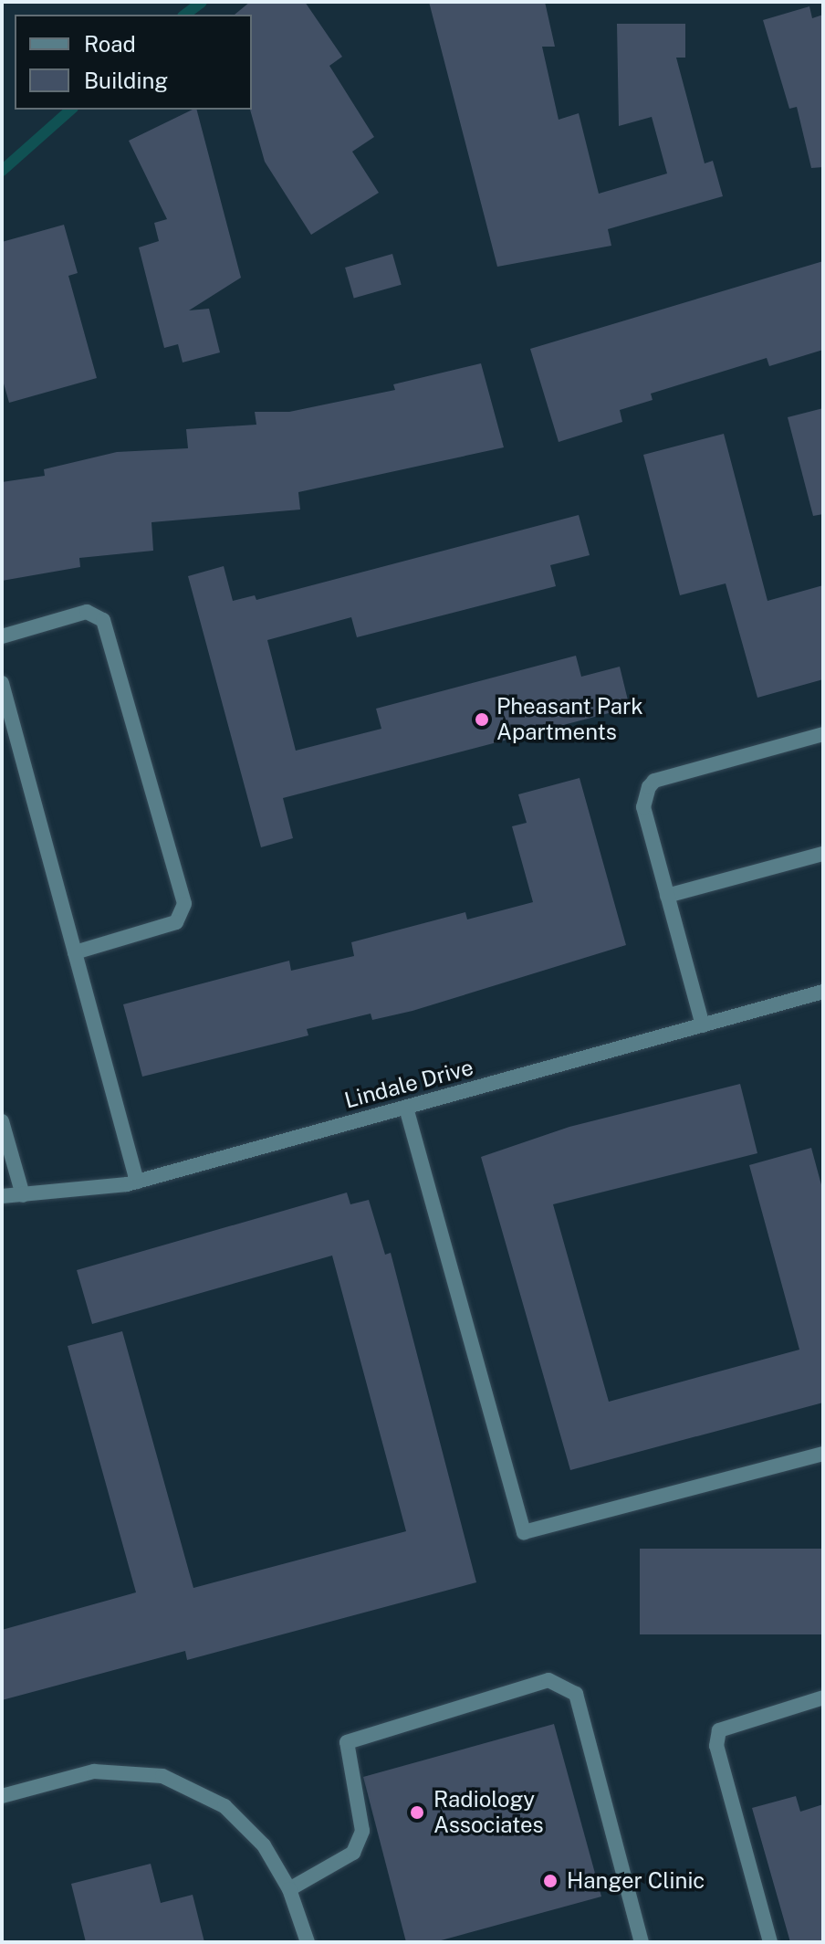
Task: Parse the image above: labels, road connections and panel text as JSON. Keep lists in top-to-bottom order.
{
  "streets": {
    "street": ["Lindale Drive"]
  },
  "places": ["Pheasant Park Apartments", "Radiology Associates", "Hanger Clinic"],
  "legend": ["Road", "Building"]
}
